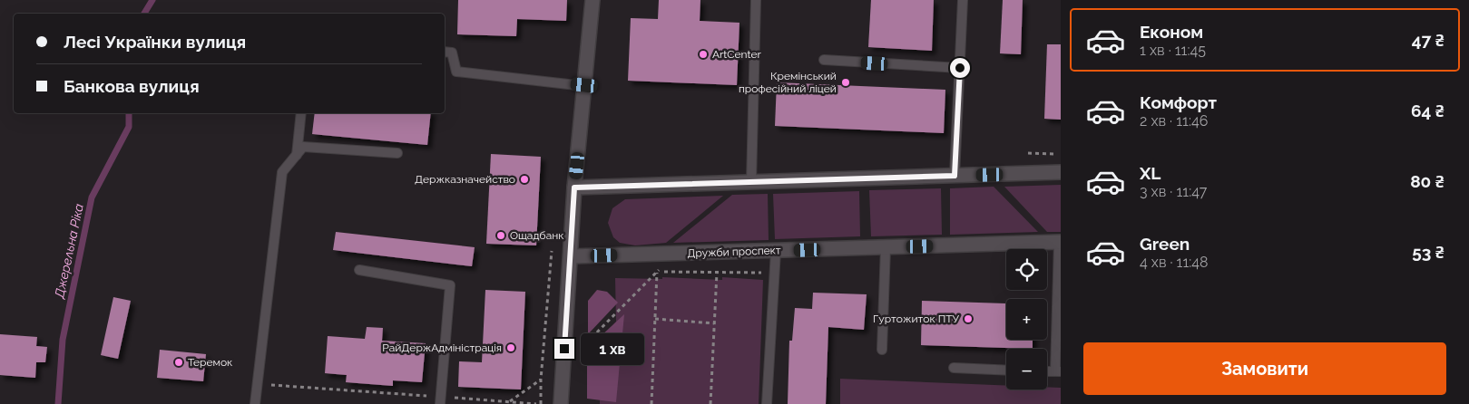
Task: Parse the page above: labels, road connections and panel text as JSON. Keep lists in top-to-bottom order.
{
  "streets": {
    "street": ["Дружби проспект"]
  },
  "water": ["Джерельна Ріка"],
  "places": [
    "ArtCenter",
    "Кремінський професійний ліцей",
    "Держказначейство",
    "Ощадбанк",
    "Гуртожиток ПТУ",
    "РайДержАдміністрація",
    "Теремок"
  ],
  "page": {
    "list": [
      {
        "name": "Економ",
        "note": "1 хв · 11:45",
        "value": "47 ₴"
      },
      {
        "name": "Комфорт",
        "note": "2 хв · 11:46",
        "value": "64 ₴"
      },
      {
        "name": "XL",
        "note": "3 хв · 11:47",
        "value": "80 ₴"
      },
      {
        "name": "Green",
        "note": "4 хв · 11:48",
        "value": "53 ₴"
      }
    ],
    "banner": ["Лесі Українки вулиця", "Банкова вулиця"],
    "map_buttons": ["+", "−"],
    "bubble": "1 хв",
    "buttons": "Замовити"
  }
}
